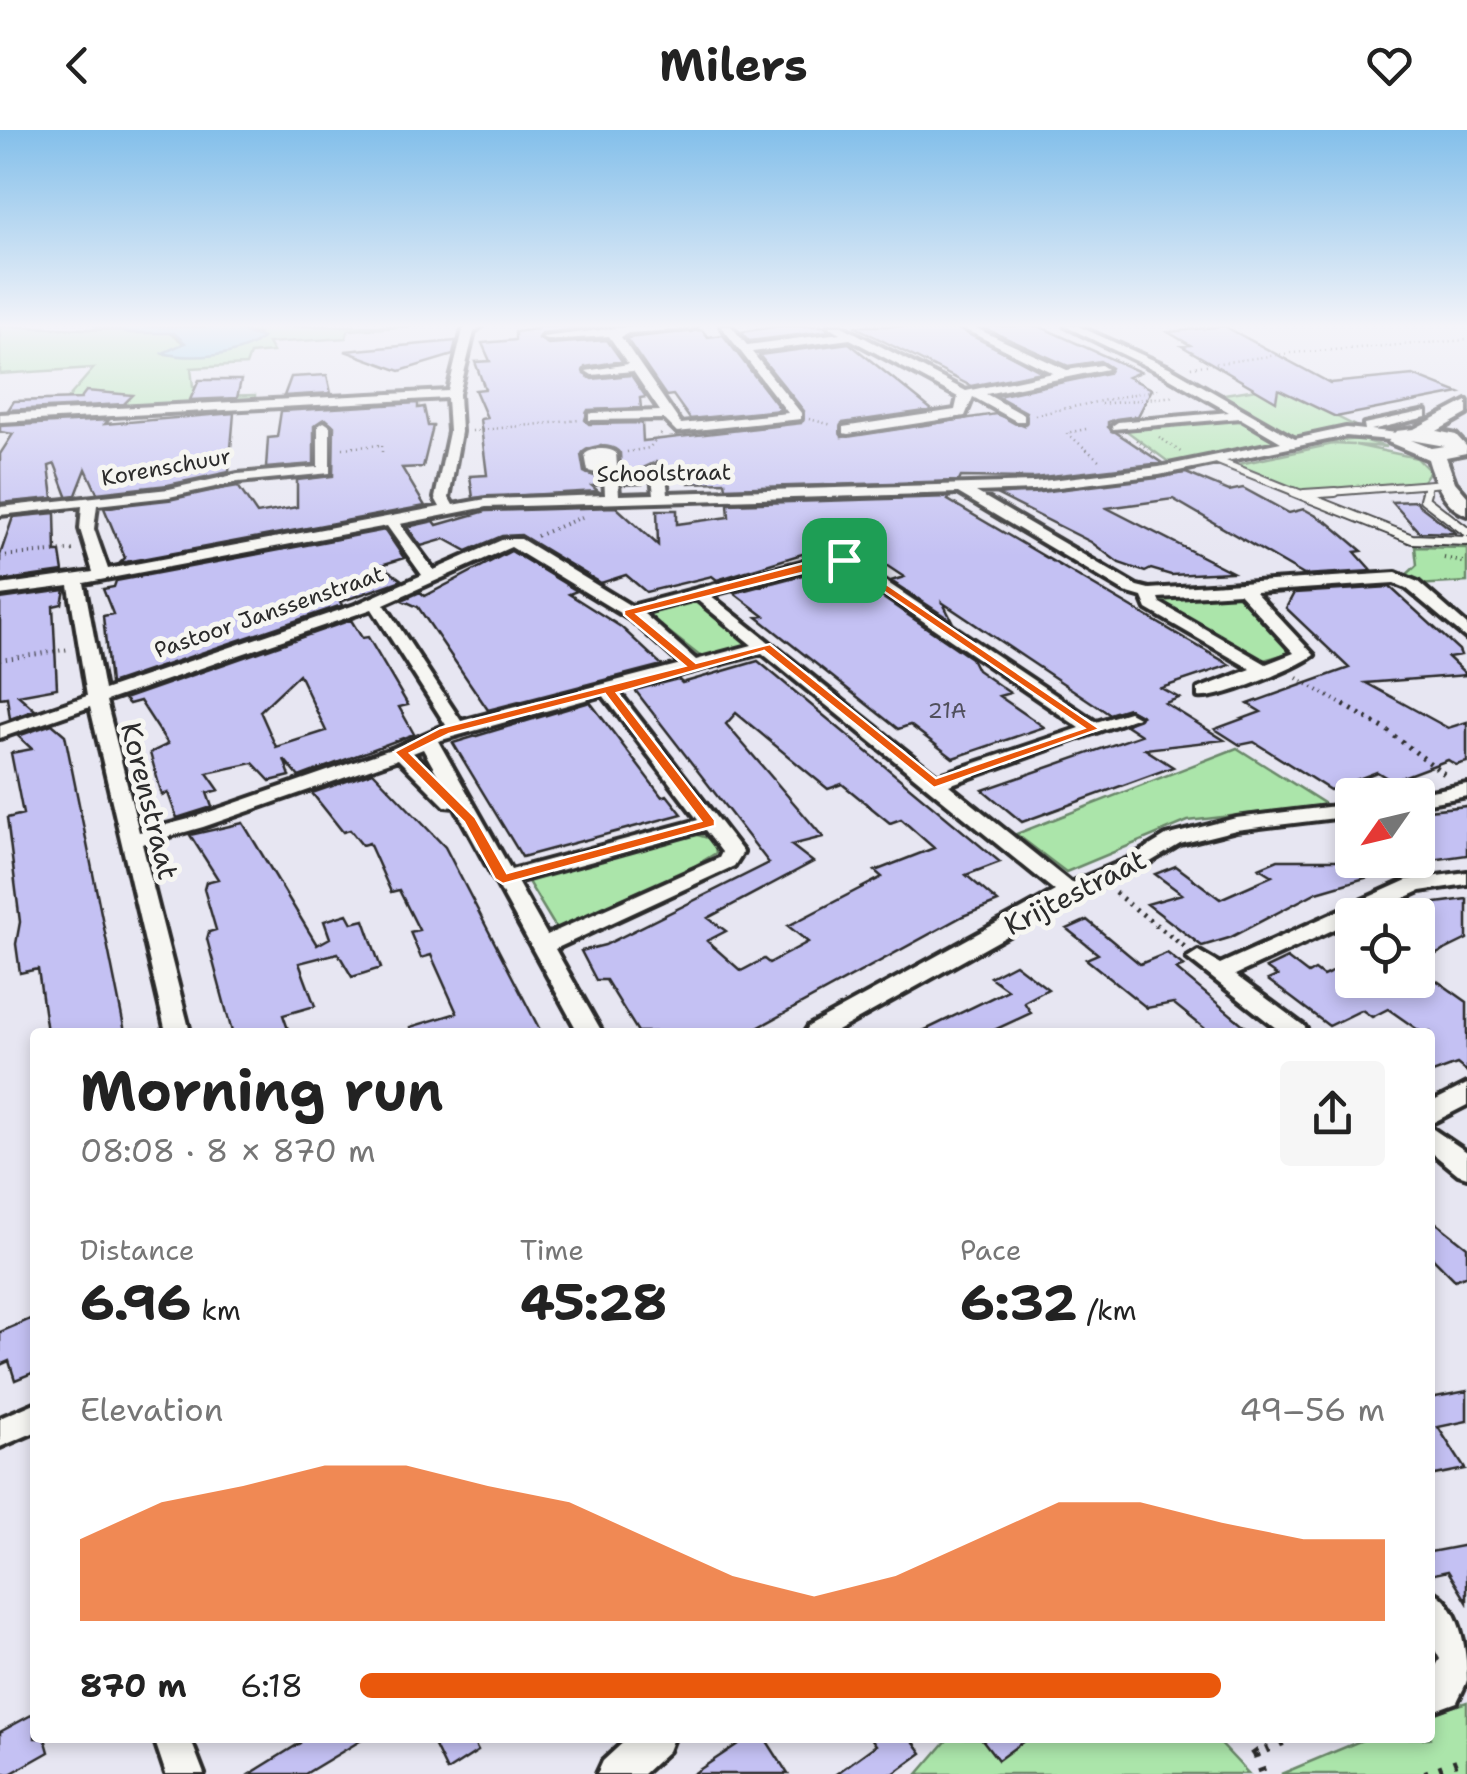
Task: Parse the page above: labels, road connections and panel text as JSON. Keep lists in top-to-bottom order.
{
  "streets": {
    "street": [
      "Korenschuur",
      "Schoolstraat",
      "Pastoor Janssenstraat",
      "Korenstraat",
      "Krijtestraat"
    ]
  },
  "crossings": [
    ["Korenschuur", "Schoolstraat"],
    ["Schoolstraat", "Korenstraat"],
    ["Pastoor Janssenstraat", "Korenstraat"]
  ],
  "house_numbers": ["21A"],
  "north": "bottom left",
  "page": {
    "header": "Milers",
    "heading": ["Morning run", "08:08 · 8 × 870 m"],
    "stats": [
      ["Distance", "6.96 km"],
      ["Time", "45:28"],
      ["Pace", "6:32 /km"]
    ],
    "chart": ["Elevation", "49–56 m"],
    "list": [
      {
        "name": "870 m",
        "note": "6:18"
      }
    ]
  }
}
